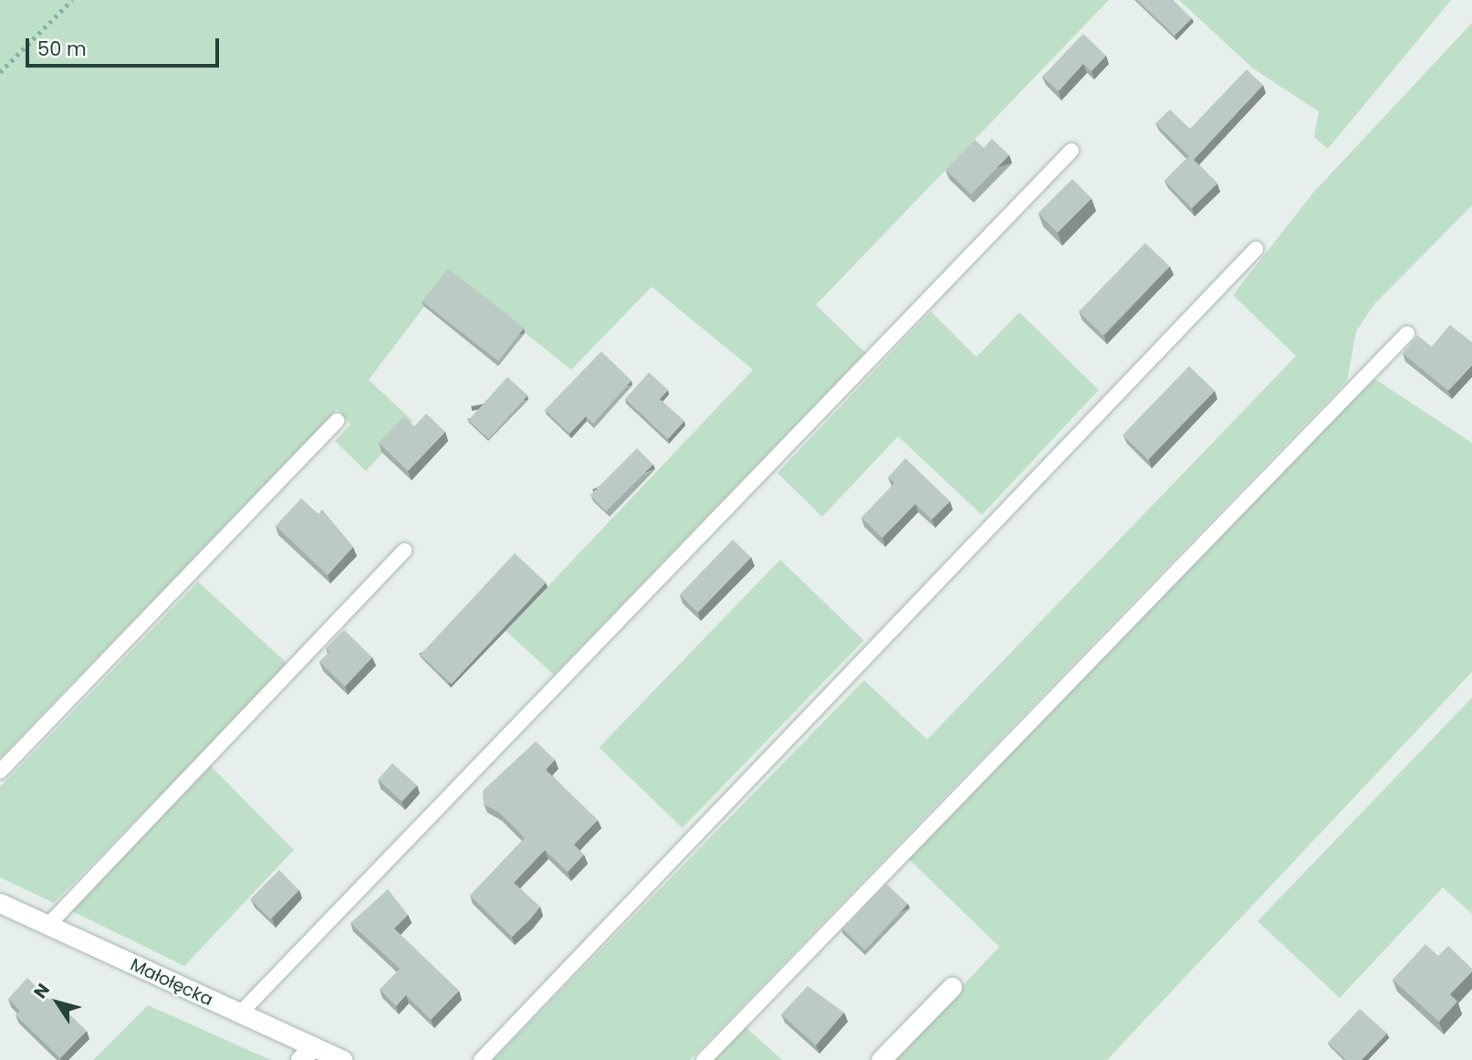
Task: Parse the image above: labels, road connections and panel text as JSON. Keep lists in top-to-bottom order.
{
  "streets": {
    "street": ["Małołęcka"]
  },
  "scale_bar": "50 m",
  "north": "top left"
}
